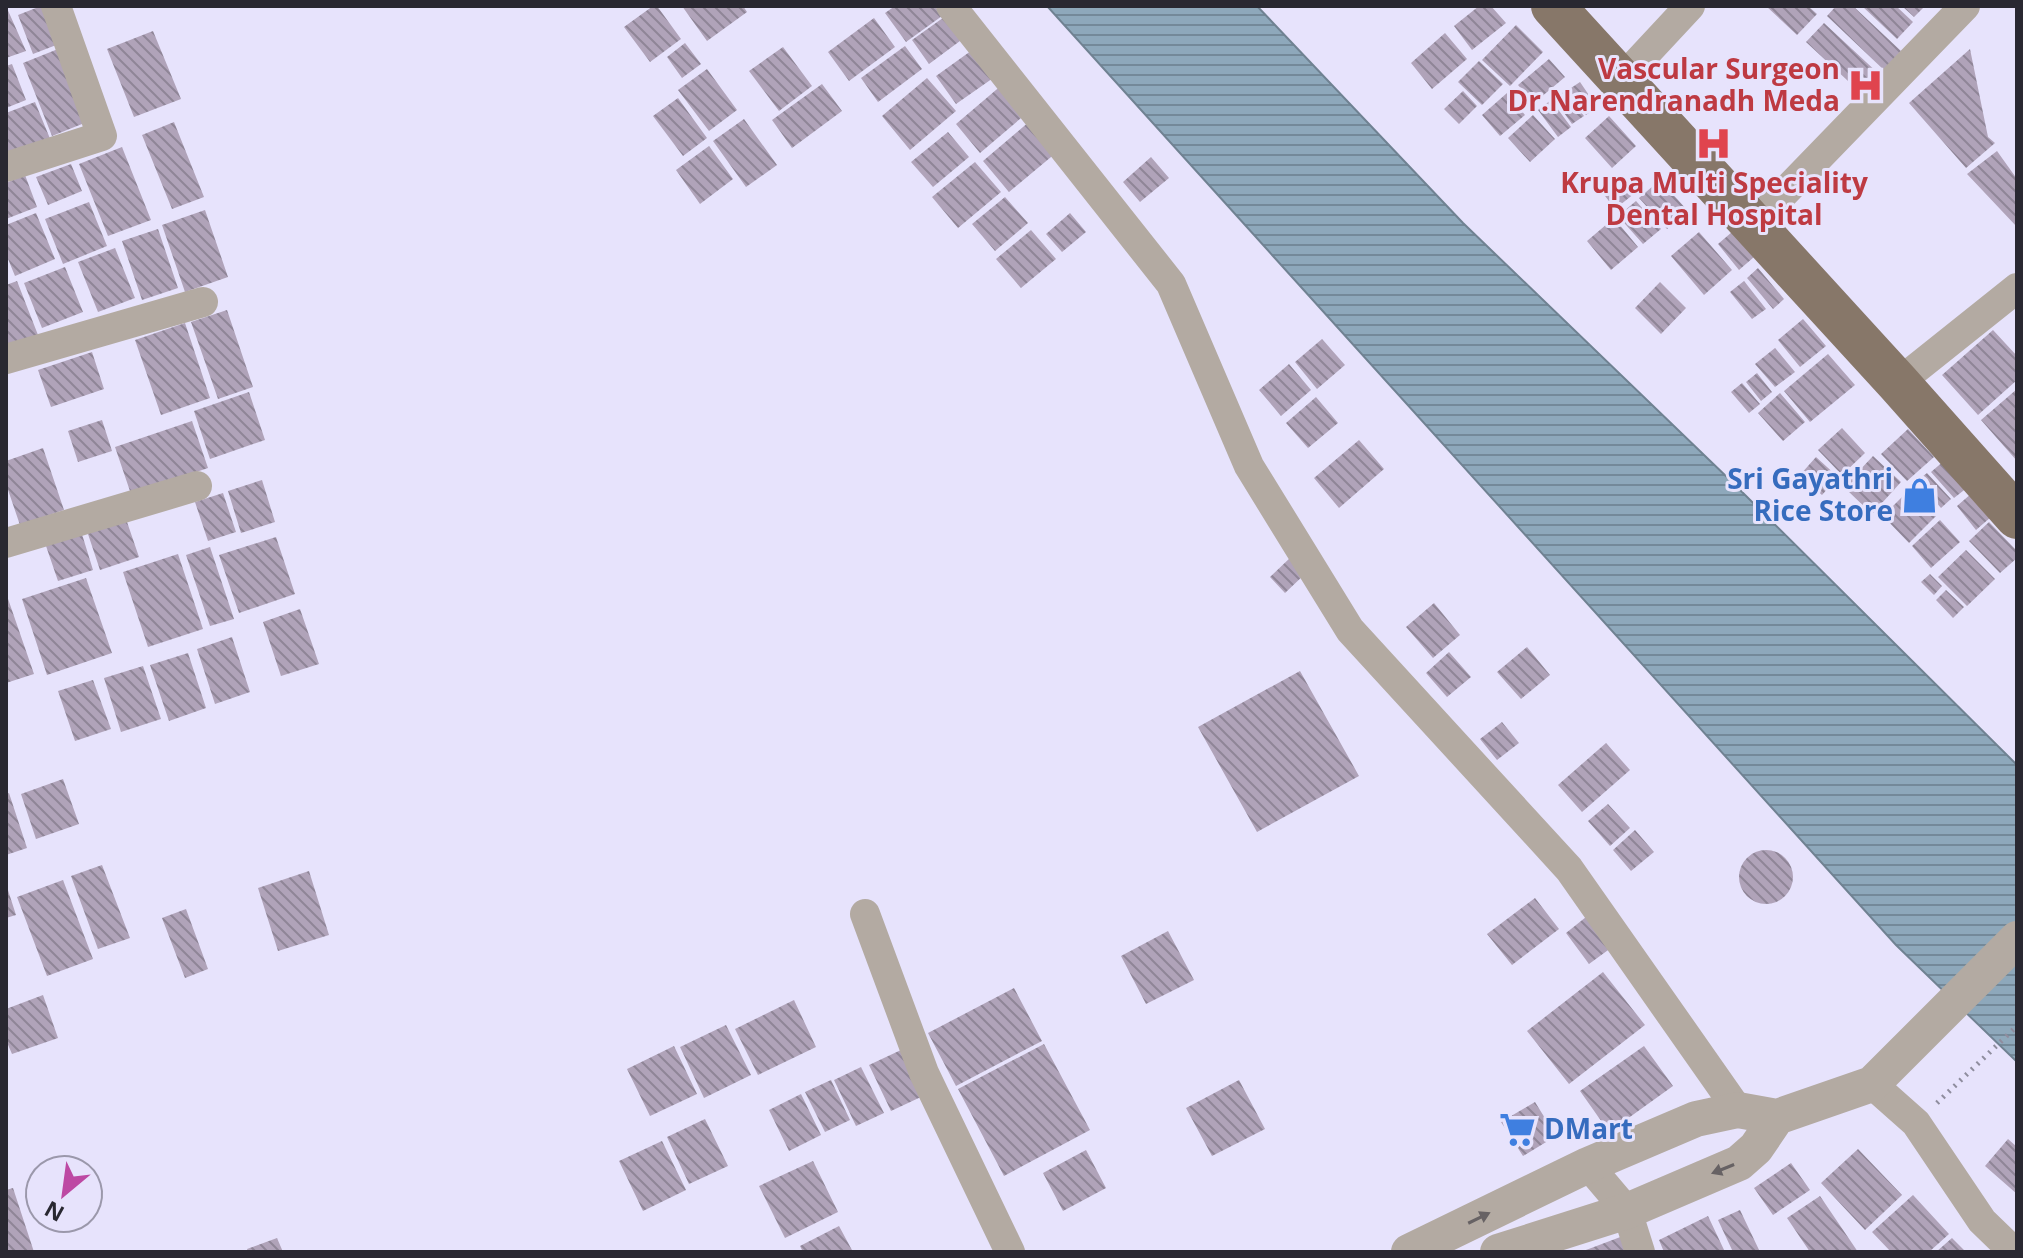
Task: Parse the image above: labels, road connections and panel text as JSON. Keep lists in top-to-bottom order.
{
  "places": {
    "hospital": ["Vascular Surgeon Dr.Narendranadh Meda", "Krupa Multi Speciality Dental Hospital"],
    "shop": ["Sri Gayathri Rice Store"],
    "supermarket": ["DMart"]
  },
  "north": "bottom left"
}
